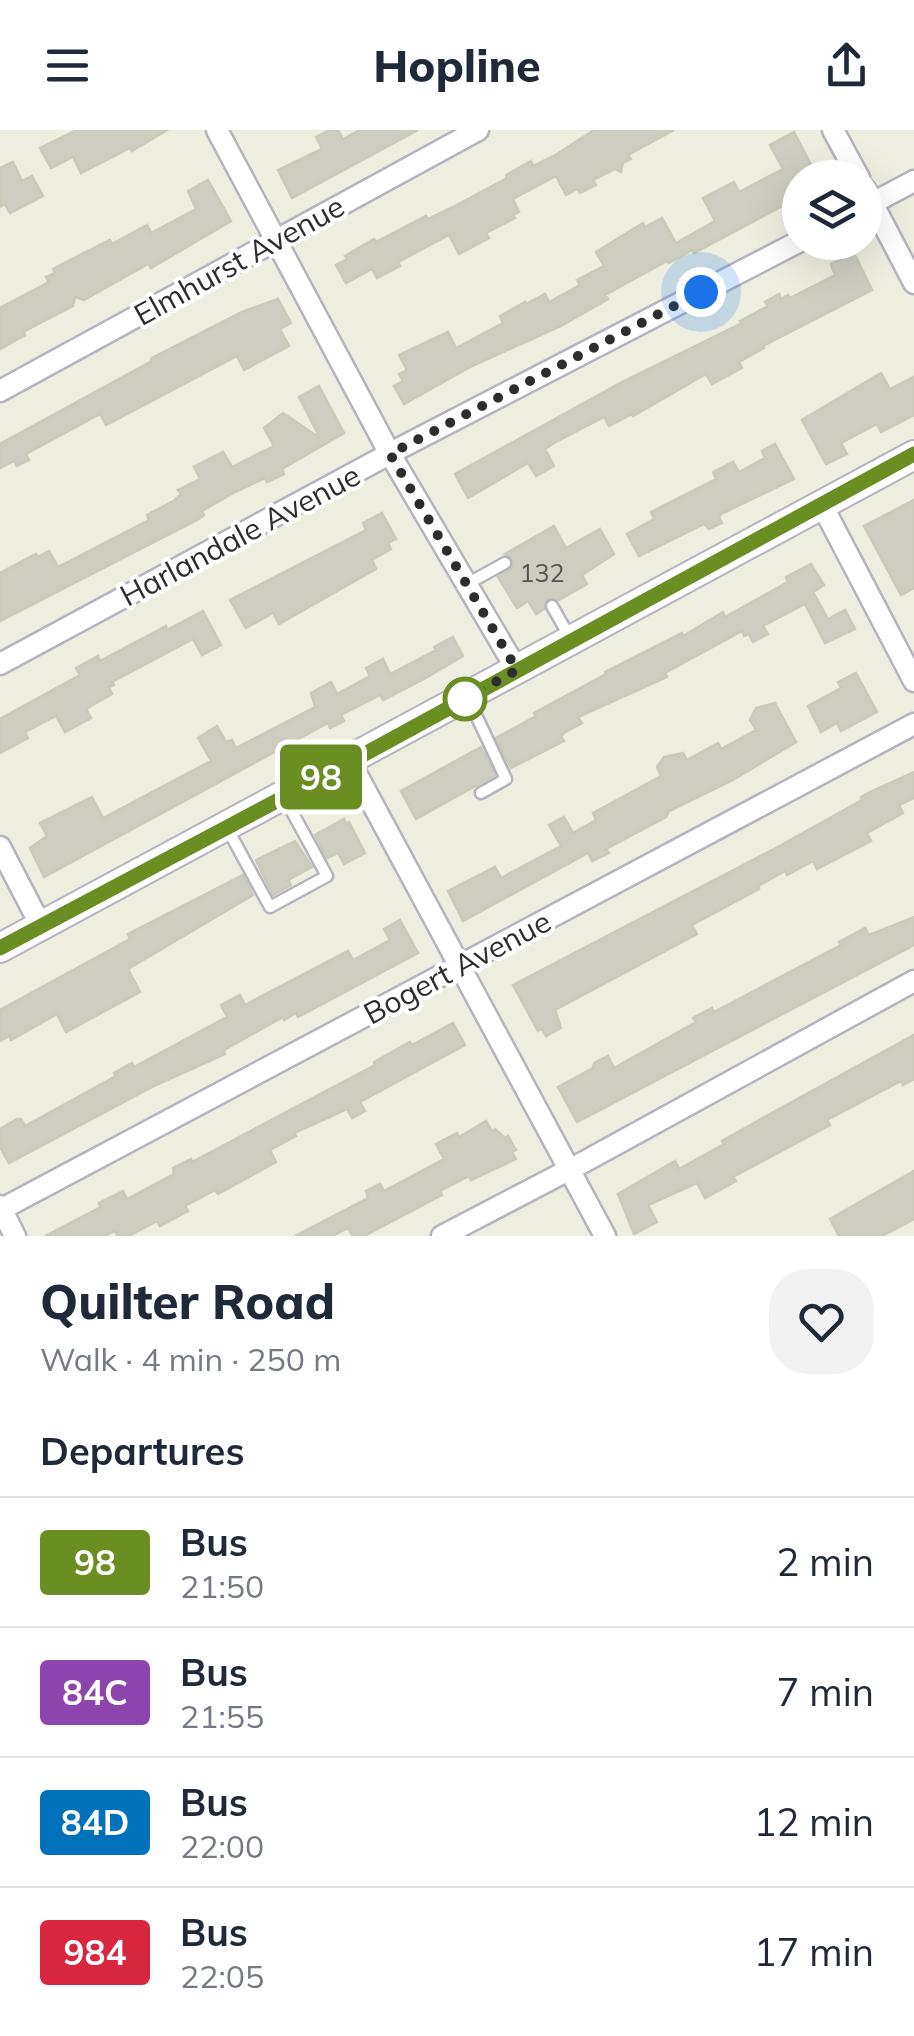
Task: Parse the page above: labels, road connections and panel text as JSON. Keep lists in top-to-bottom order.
{
  "streets": {
    "street": ["Elmhurst Avenue", "Harlandale Avenue", "Bogert Avenue"]
  },
  "lines": ["bus line 98"],
  "house_numbers": ["132"],
  "page": {
    "header": "Hopline",
    "on_map": "98",
    "heading": [
      ["Quilter Road", "Walk · 4 min · 250 m"],
      "Departures"
    ],
    "list": [
      {
        "mark": "98",
        "name": "Bus",
        "note": "21:50",
        "value": "2 min"
      },
      {
        "mark": "84C",
        "name": "Bus",
        "note": "21:55",
        "value": "7 min"
      },
      {
        "mark": "84D",
        "name": "Bus",
        "note": "22:00",
        "value": "12 min"
      },
      {
        "mark": "984",
        "name": "Bus",
        "note": "22:05",
        "value": "17 min"
      }
    ]
  }
}
